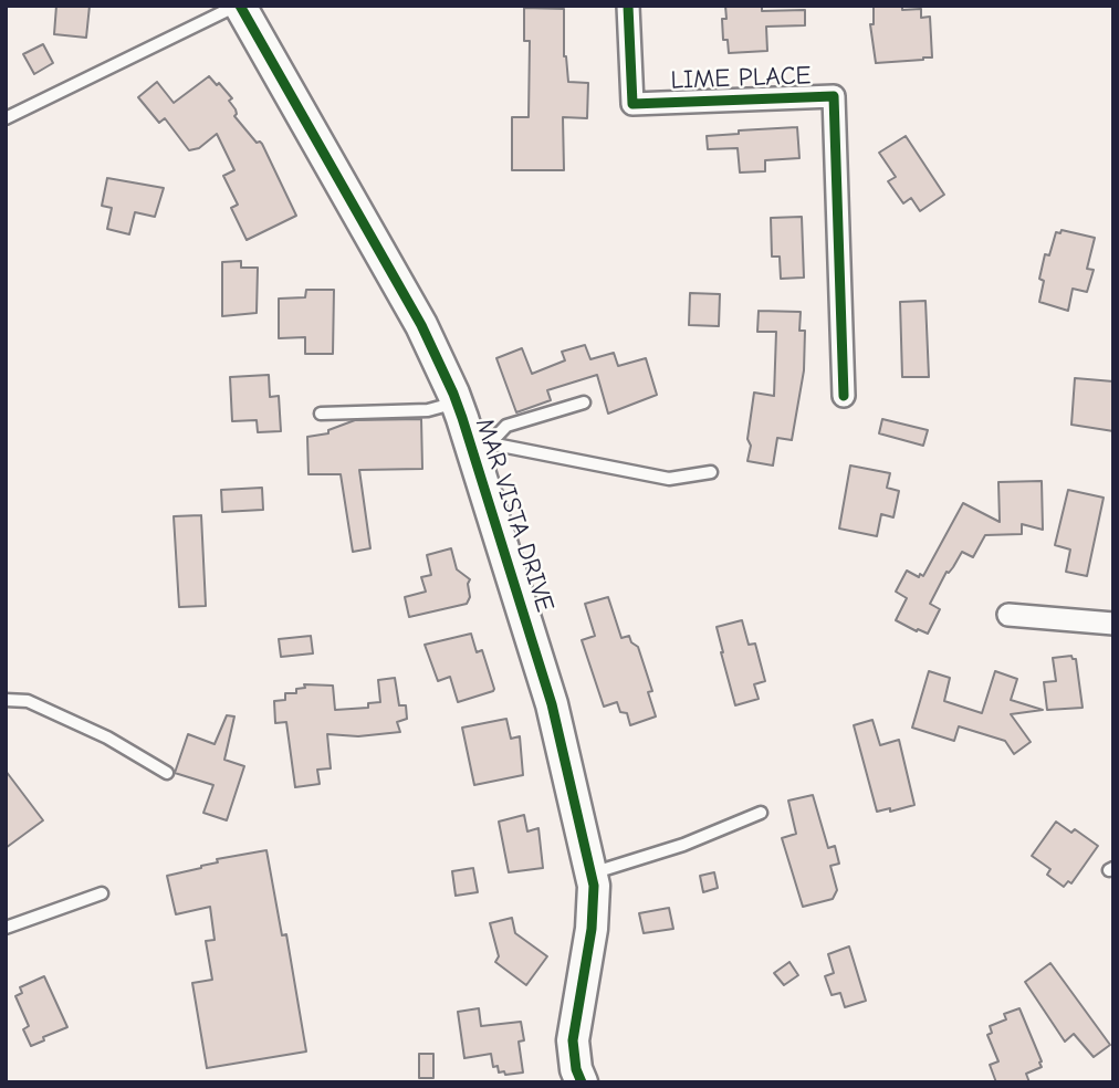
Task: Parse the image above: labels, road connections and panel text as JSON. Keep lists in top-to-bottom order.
{
  "streets": {
    "street": ["LIME PLACE", "MAR VISTA DRIVE"]
  }
}
